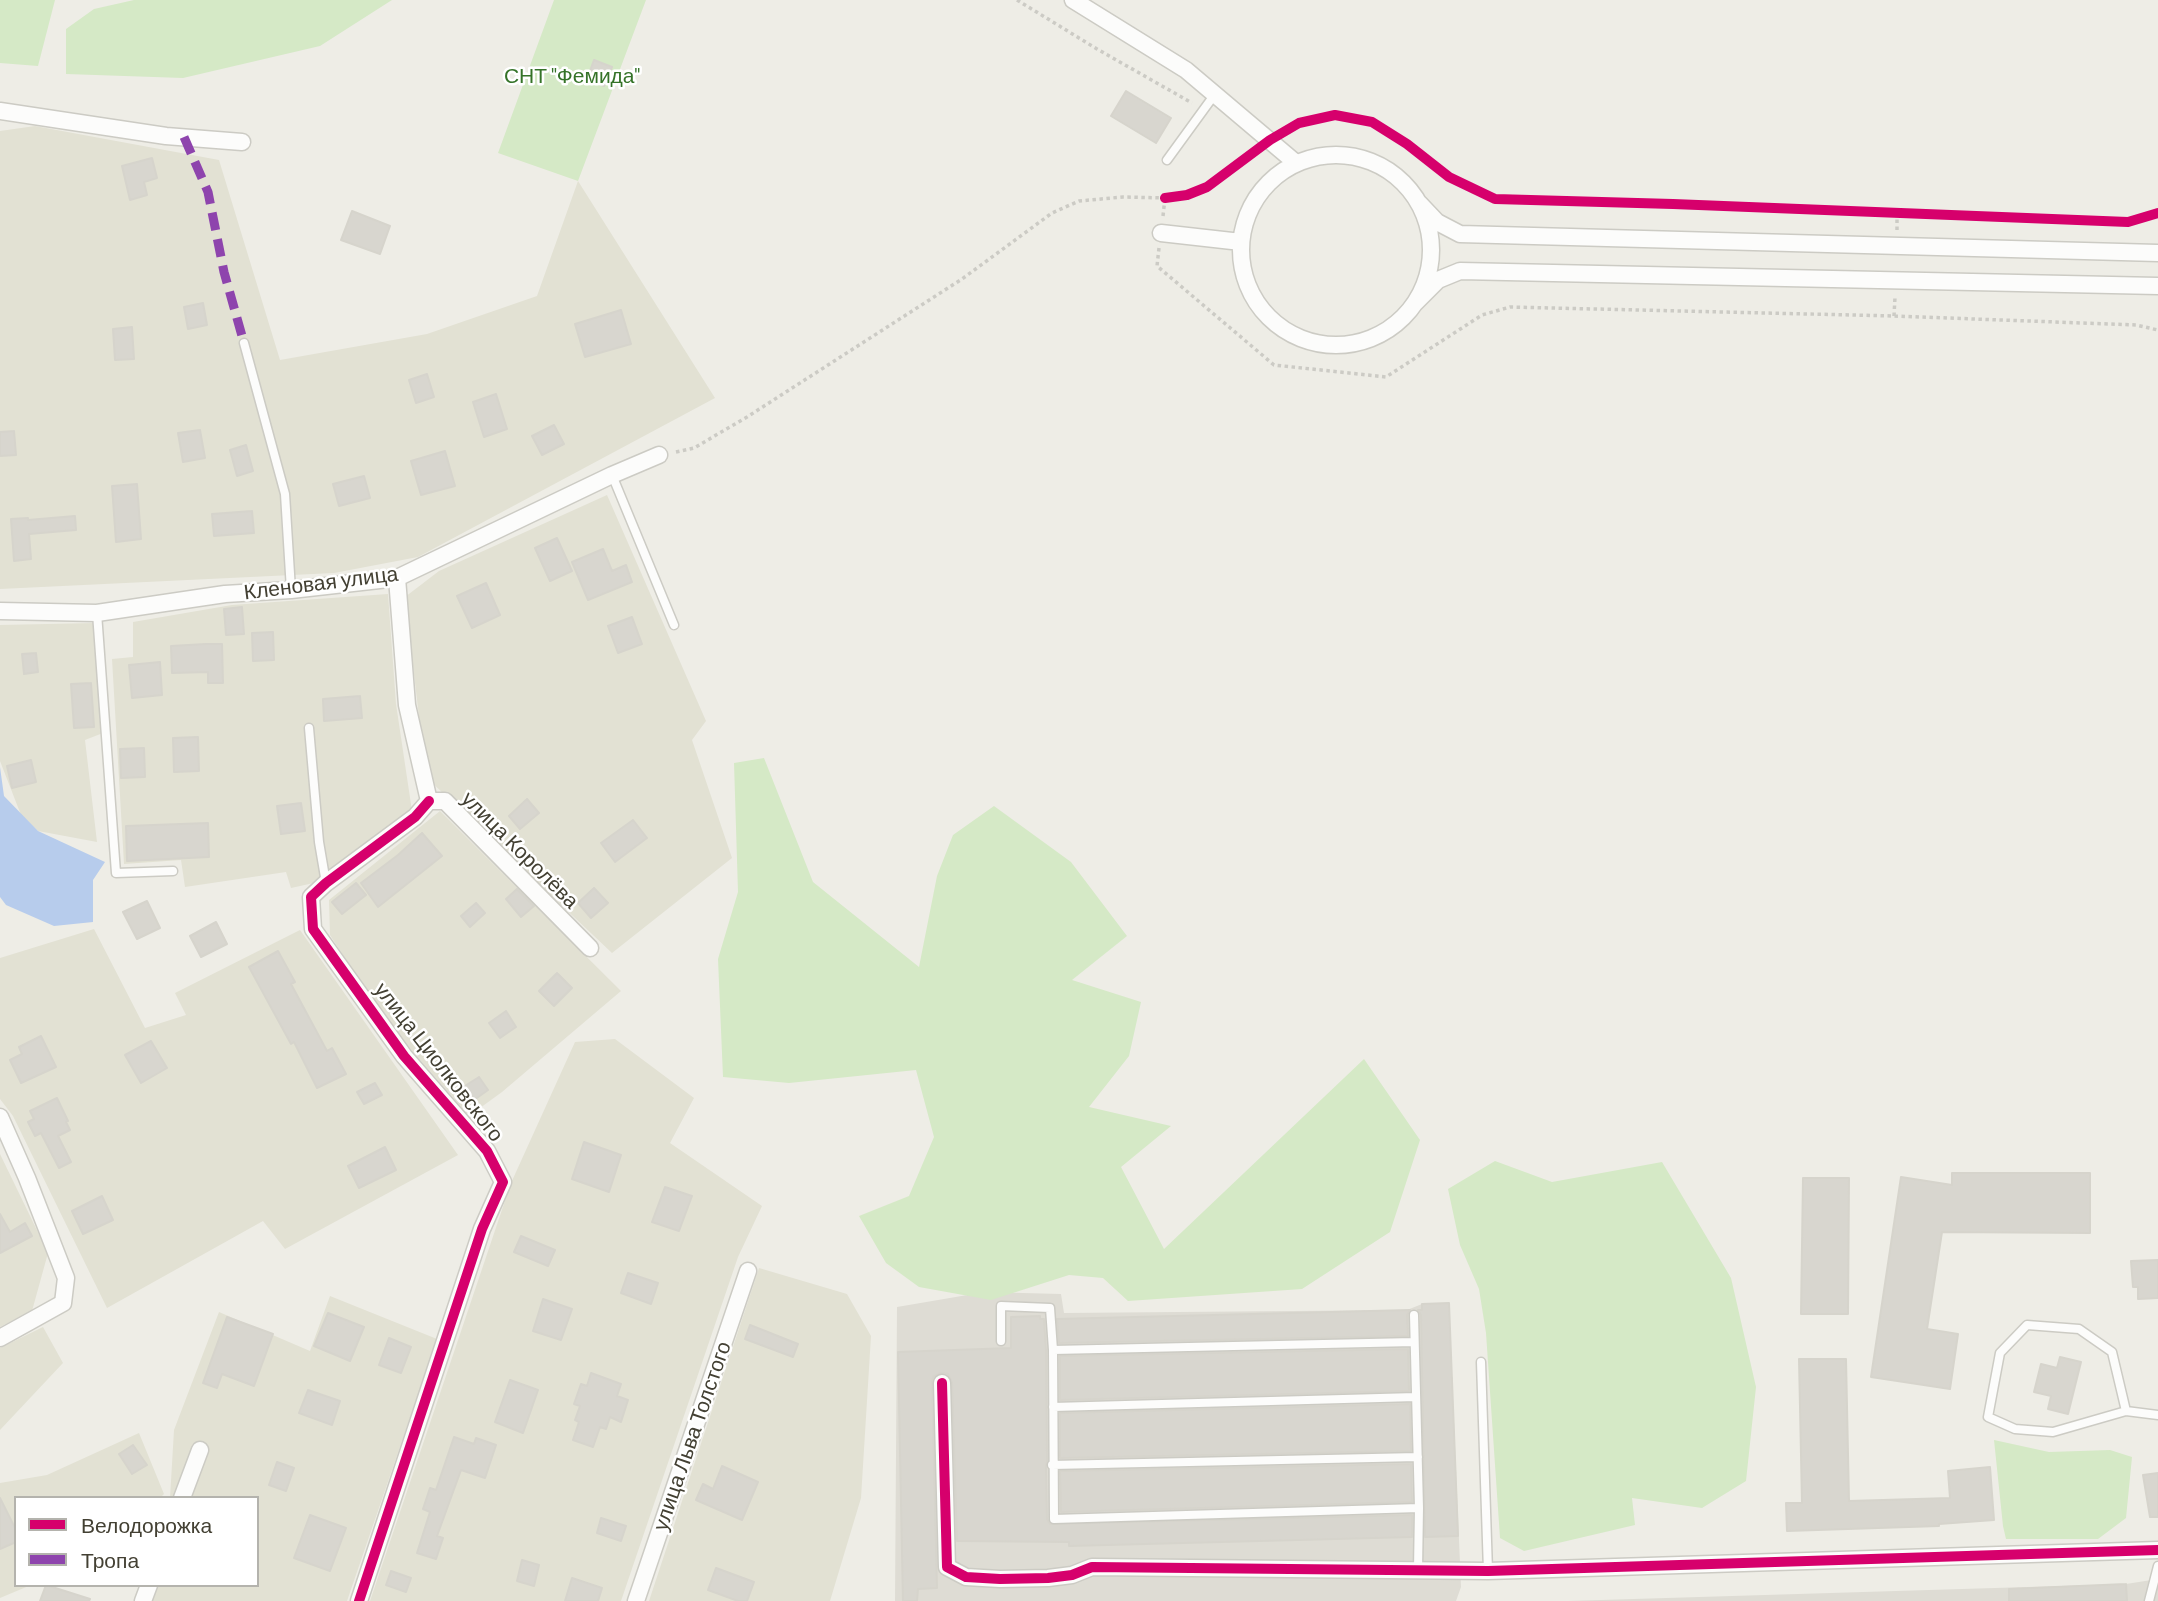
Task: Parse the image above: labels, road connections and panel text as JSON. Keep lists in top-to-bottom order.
{
  "streets": {
    "street": [
      "Кленовая улица",
      "улица Королёва",
      "улица Циолковского",
      "улица Льва Толстого"
    ]
  },
  "crossings": [
    ["Кленовая улица", "улица Королёва"],
    ["улица Королёва", "улица Циолковского"]
  ],
  "parks": ["СНТ \"Фемида\""],
  "legend": ["Велодорожка", "Тропа"]
}
